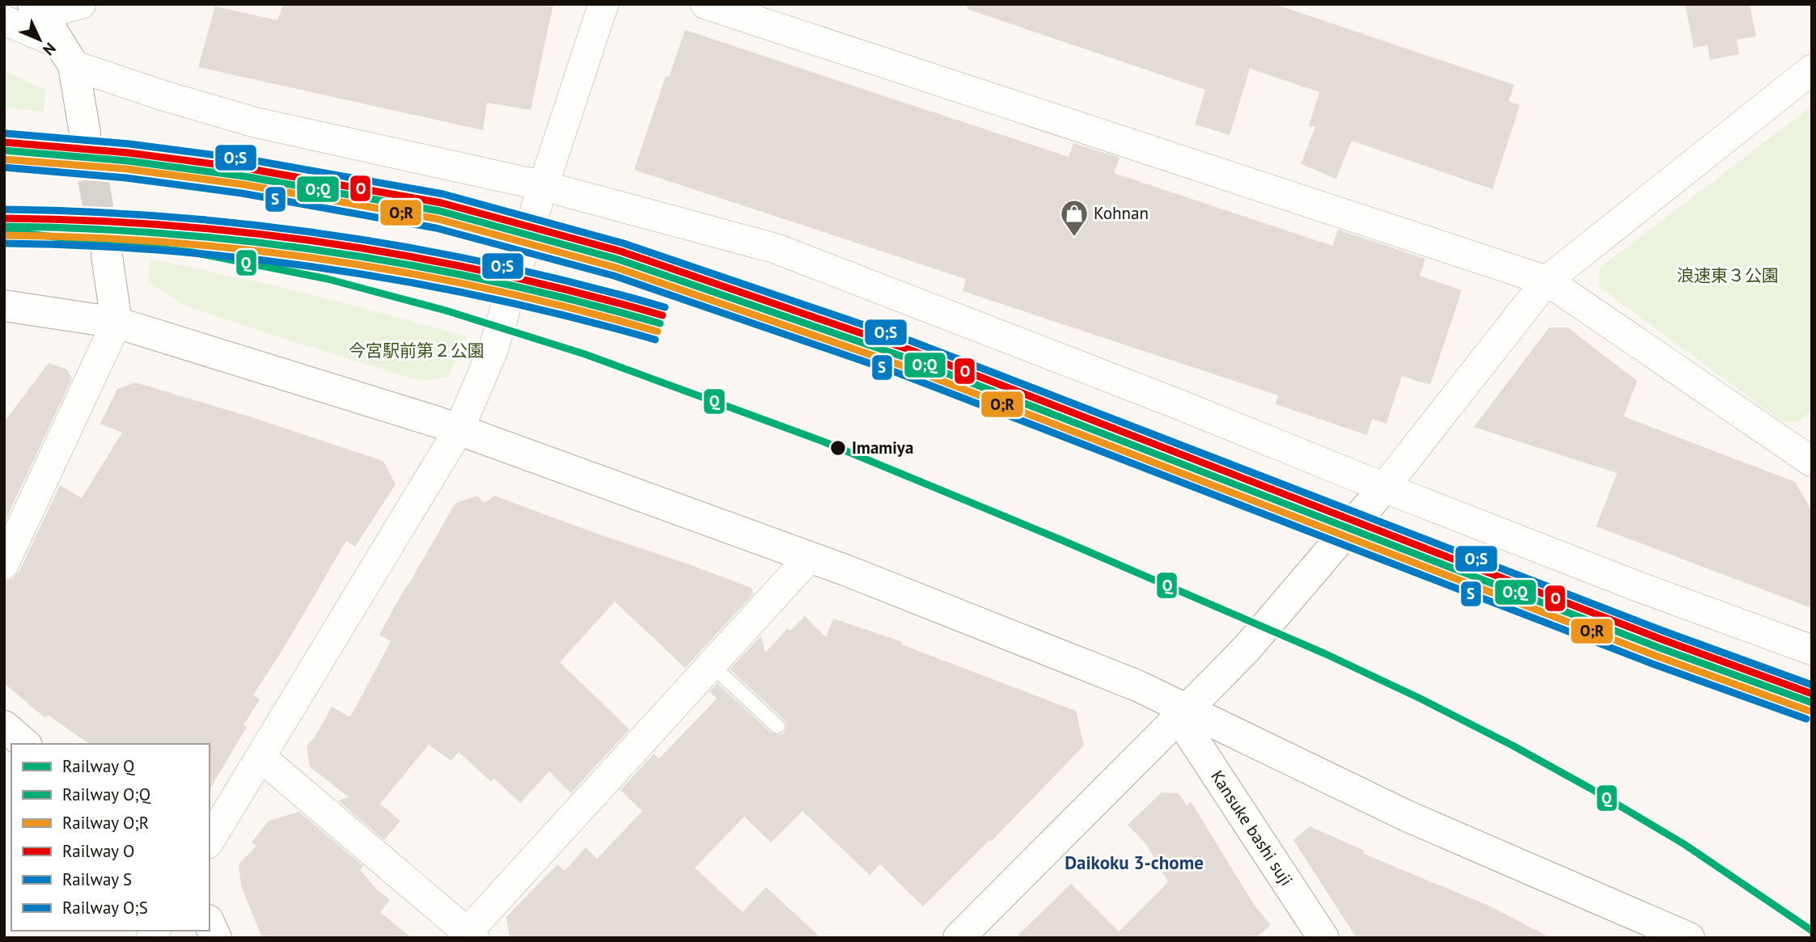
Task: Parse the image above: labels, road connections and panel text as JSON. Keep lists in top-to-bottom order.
{
  "streets": {
    "street": ["Kansuke bashi suji"]
  },
  "districts": ["Daikoku 3-chome"],
  "parks": ["浪速東３公園", "今宮駅前第２公園"],
  "places": {
    "shop": ["Kohnan"],
    "other": ["Imamiya"]
  },
  "lines": [
    "rail line O;S",
    "rail line O",
    "rail line O;Q",
    "rail line O;R",
    "rail line S",
    "rail line Q"
  ],
  "legend": [
    "Railway Q",
    "Railway O;Q",
    "Railway O;R",
    "Railway O",
    "Railway S",
    "Railway O;S"
  ],
  "north": "bottom right"
}
